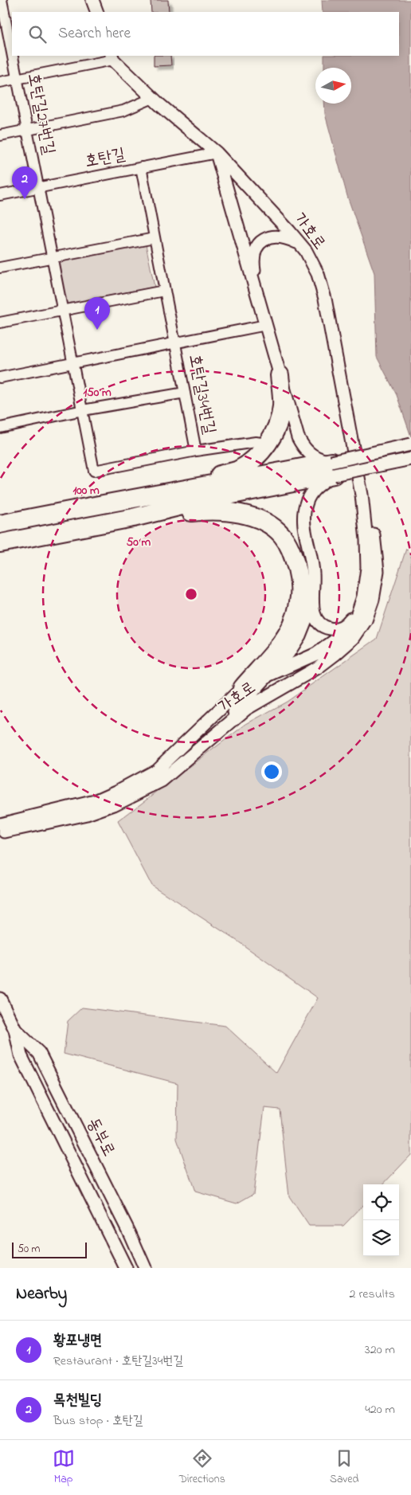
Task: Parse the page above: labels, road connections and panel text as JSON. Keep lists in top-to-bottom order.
{
  "streets": {
    "street": [
      "호탄길27번길",
      "호탄길",
      "가호로",
      "호탄길34번길",
      "동부로"
    ]
  },
  "crossings": [
    ["호탄길27번길", "호탄길"],
    ["호탄길27번길", "호탄길34번길"],
    ["호탄길", "가호로"],
    ["호탄길", "호탄길34번길"]
  ],
  "scale_bar": "50 m",
  "north": "right",
  "page": {
    "search": "Search here",
    "pins": ["2", "1"],
    "scale": "50 m",
    "heading": ["Nearby", "2 results"],
    "list": [
      {
        "mark": "1",
        "name": "황포냉면",
        "note": "Restaurant · 호탄길34번길",
        "value": "320 m"
      },
      {
        "mark": "2",
        "name": "목천빌딩",
        "note": "Bus stop · 호탄길",
        "value": "420 m"
      }
    ],
    "nav": ["Map", "Directions", "Saved"]
  },
  "rings": ["150 m", "100 m", "50 m"]
}
